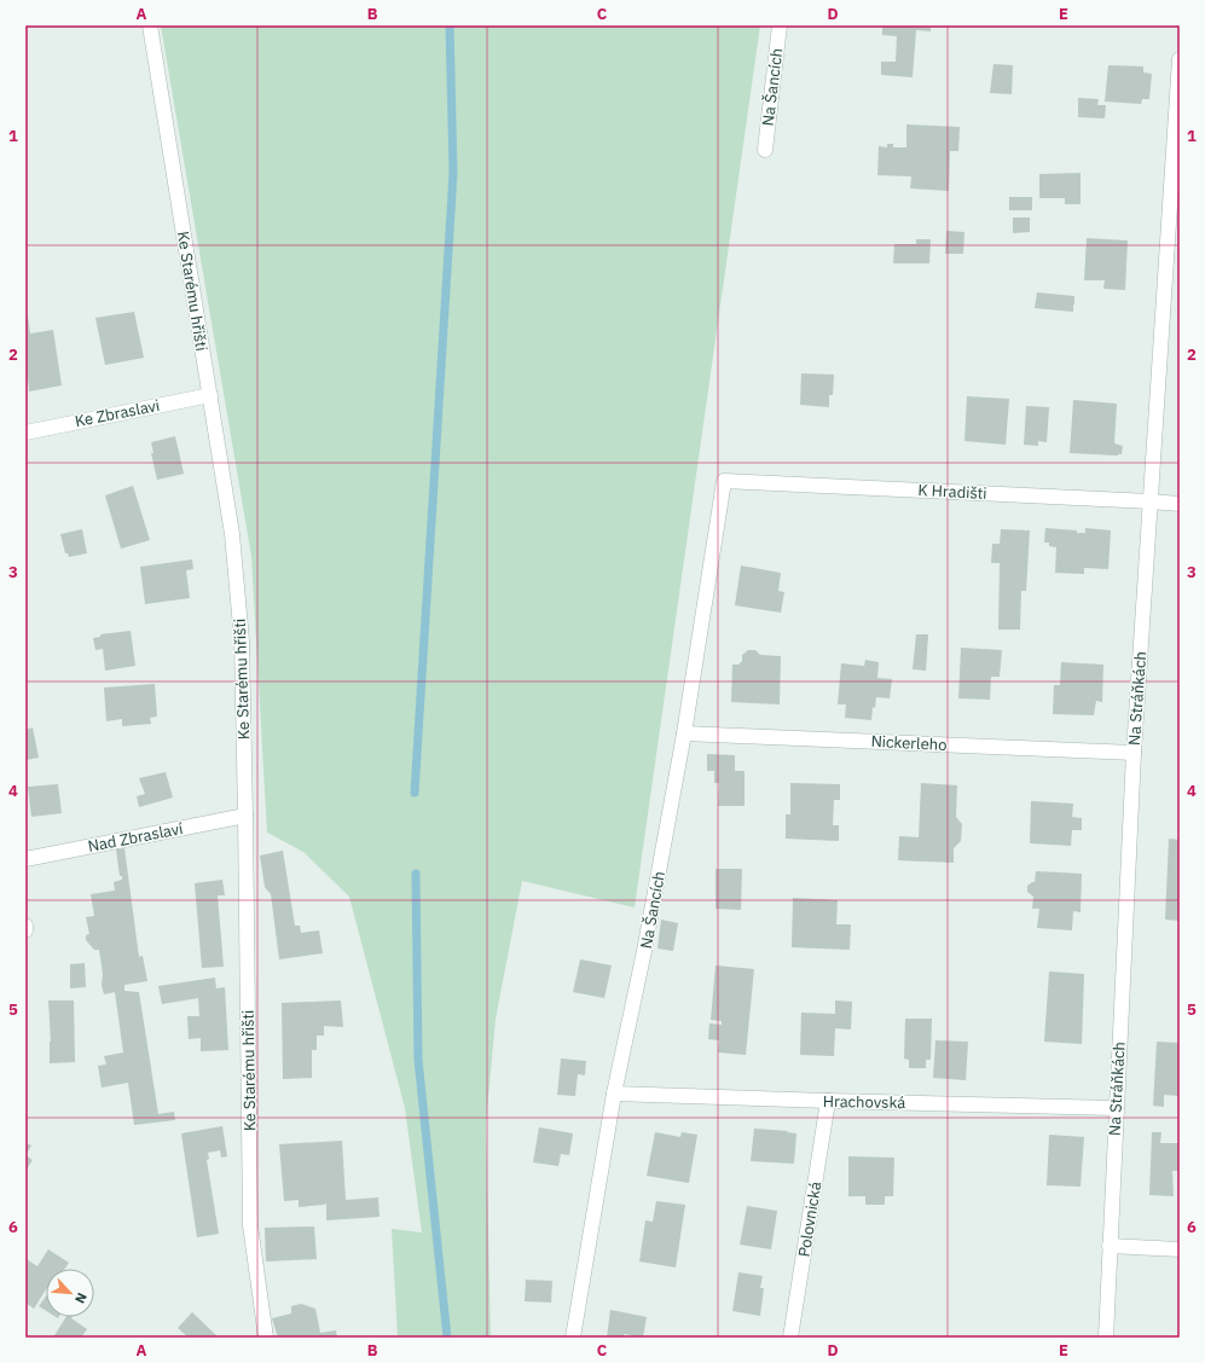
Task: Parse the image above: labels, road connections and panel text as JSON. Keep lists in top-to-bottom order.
{
  "streets": {
    "street": [
      "Na Šancích",
      "Ke Starému hřišti",
      "Ke Zbraslavi",
      "K Hradišti",
      "Na Stráňkách",
      "Nickerleho",
      "Nad Zbraslaví",
      "Hrachovská",
      "Polovnická"
    ]
  },
  "crossings": [
    ["Na Šancích", "K Hradišti"],
    ["Na Šancích", "Nickerleho"],
    ["Na Šancích", "Hrachovská"],
    ["Ke Starému hřišti", "Ke Zbraslavi"],
    ["Ke Starému hřišti", "Nad Zbraslaví"],
    ["K Hradišti", "Na Stráňkách"],
    ["Na Stráňkách", "Nickerleho"],
    ["Na Stráňkách", "Hrachovská"],
    ["Hrachovská", "Polovnická"]
  ],
  "north": "bottom right",
  "grid": {
    "columns": [
      "A",
      "B",
      "C",
      "D",
      "E"
    ],
    "rows": [
      "1",
      "2",
      "3",
      "4",
      "5",
      "6"
    ]
  }
}
